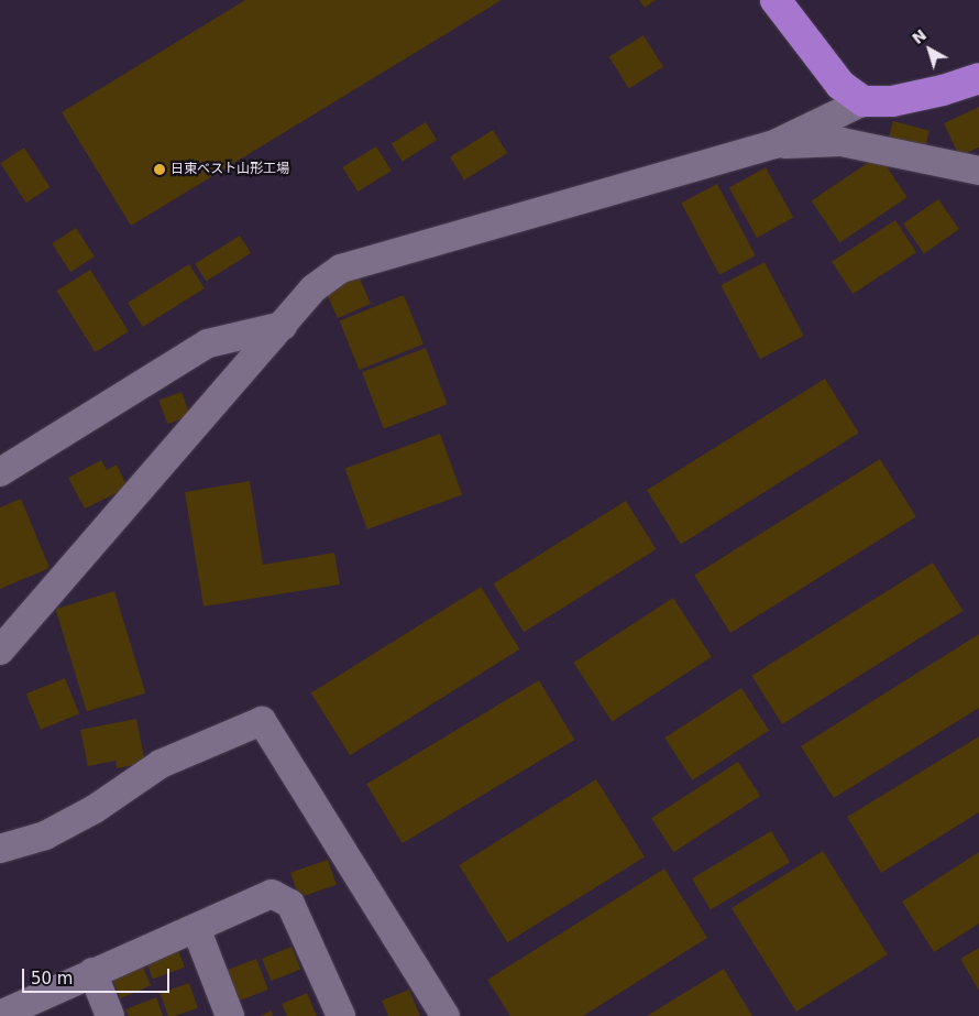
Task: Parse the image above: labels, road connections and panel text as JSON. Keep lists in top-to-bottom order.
{
  "places": ["日東ベスト山形工場"],
  "scale_bar": "50 m",
  "north": "top left"
}
